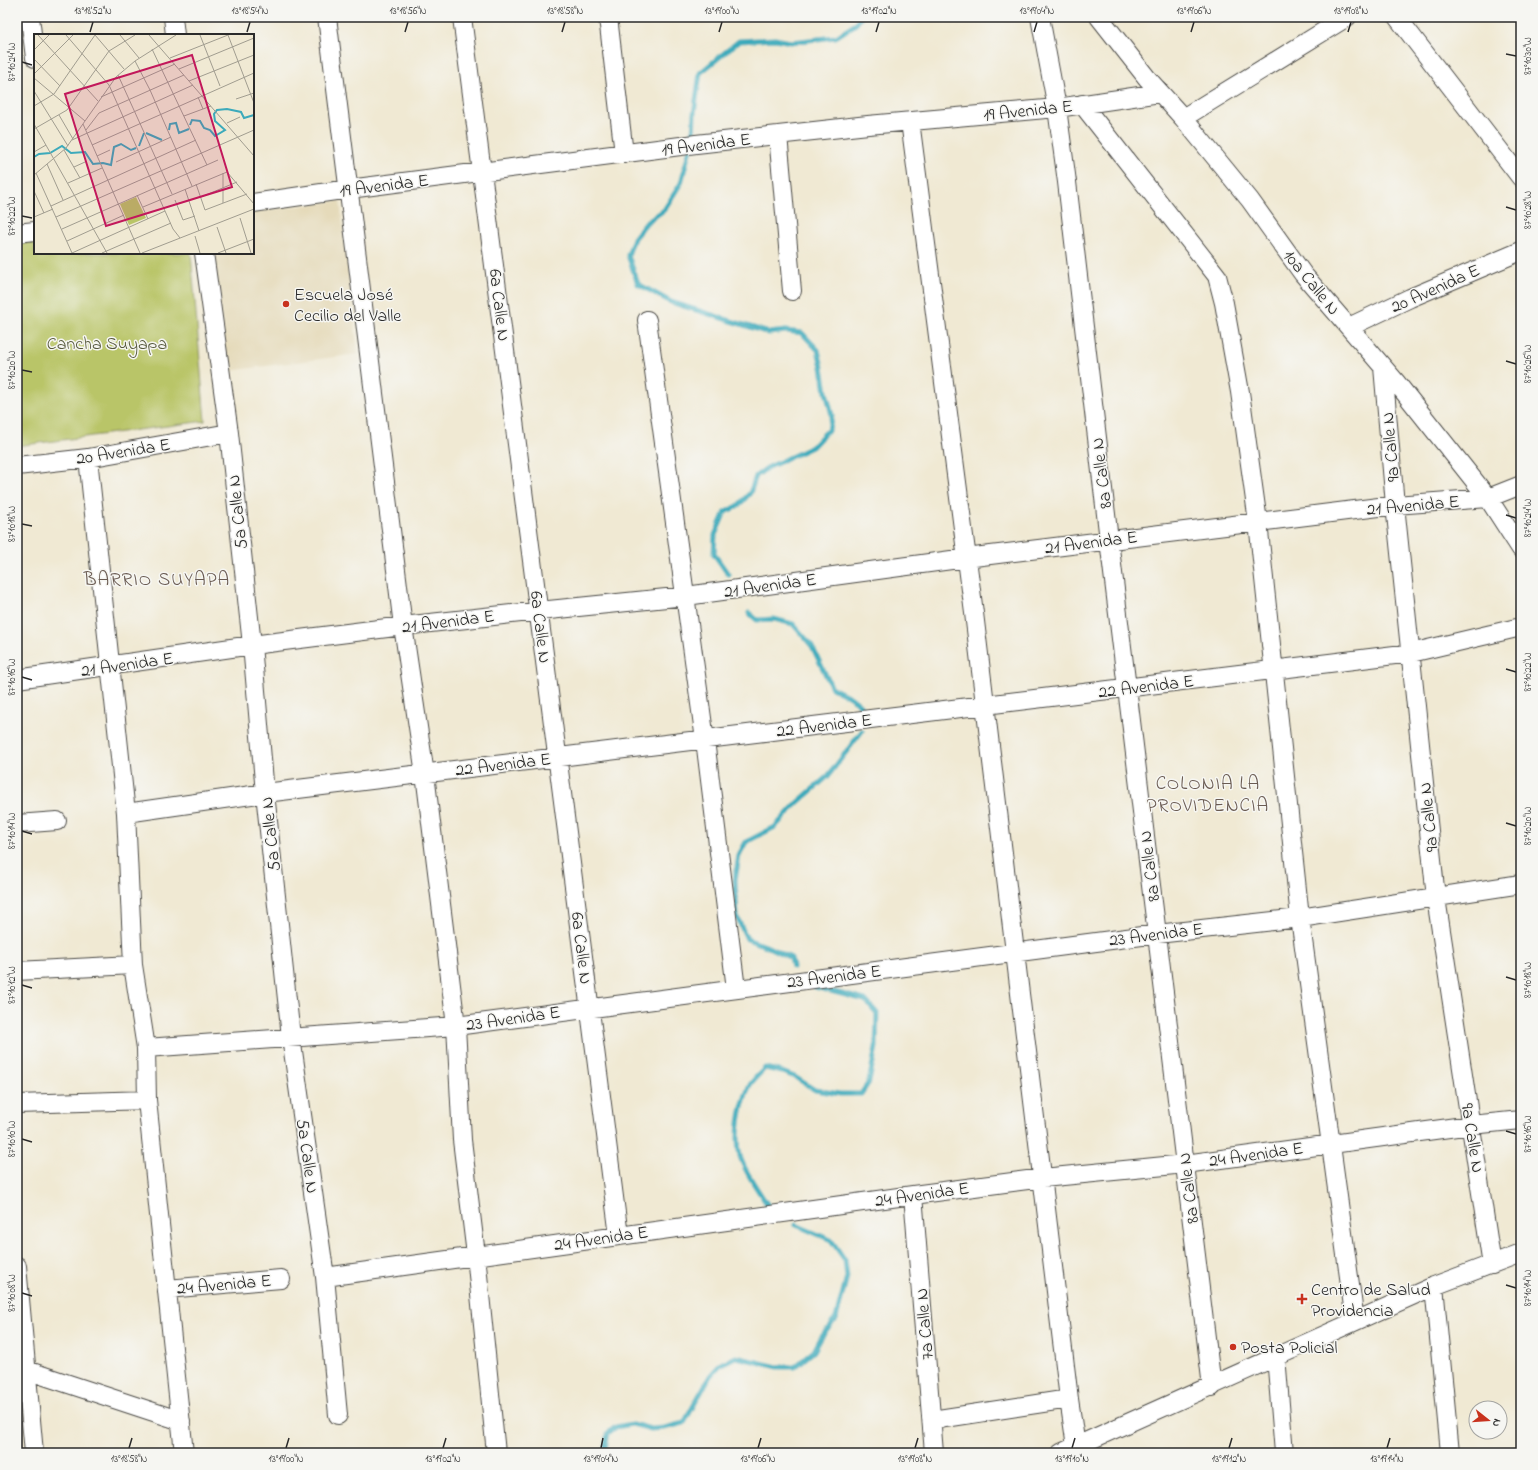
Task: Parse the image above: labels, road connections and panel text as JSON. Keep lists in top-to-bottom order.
{
  "streets": {
    "street": [
      "19 Avenida E",
      "10a Calle N",
      "20 Avenida E",
      "6a Calle N",
      "9a Calle N",
      "8a Calle N",
      "21 Avenida E",
      "5a Calle N",
      "22 Avenida E",
      "23 Avenida E",
      "24 Avenida E",
      "7a Calle N"
    ]
  },
  "crossings": [
    ["19 Avenida E", "10a Calle N"],
    ["19 Avenida E", "6a Calle N"],
    ["19 Avenida E", "8a Calle N"],
    ["10a Calle N", "20 Avenida E"],
    ["10a Calle N", "9a Calle N"],
    ["10a Calle N", "21 Avenida E"],
    ["20 Avenida E", "5a Calle N"],
    ["6a Calle N", "21 Avenida E"],
    ["6a Calle N", "22 Avenida E"],
    ["6a Calle N", "23 Avenida E"],
    ["6a Calle N", "24 Avenida E"],
    ["9a Calle N", "21 Avenida E"],
    ["9a Calle N", "22 Avenida E"],
    ["9a Calle N", "23 Avenida E"],
    ["9a Calle N", "24 Avenida E"],
    ["8a Calle N", "21 Avenida E"],
    ["8a Calle N", "22 Avenida E"],
    ["8a Calle N", "23 Avenida E"],
    ["8a Calle N", "24 Avenida E"],
    ["21 Avenida E", "5a Calle N"],
    ["5a Calle N", "22 Avenida E"],
    ["5a Calle N", "23 Avenida E"],
    ["5a Calle N", "24 Avenida E"],
    ["24 Avenida E", "7a Calle N"]
  ],
  "districts": ["BARRIO SUYAPA", "COLONIA LA PROVIDENCIA"],
  "parks": ["Cancha Suyapa"],
  "places": {
    "other": ["Escuela José Cecilio del Valle", "Posta Policial"],
    "health": ["Centro de Salud Providencia"]
  },
  "north": "right",
  "coordinates": [
    "13°18'52\"N",
    "13°18'54\"N",
    "13°18'56\"N",
    "13°18'58\"N",
    "13°19'00\"N",
    "13°19'02\"N",
    "13°19'04\"N",
    "13°19'06\"N",
    "13°19'08\"N",
    "87°10'30\"W",
    "87°10'24\"W",
    "87°10'28\"W",
    "87°10'22\"W",
    "87°10'26\"W",
    "87°10'20\"W",
    "87°10'18\"W",
    "87°10'16\"W",
    "87°10'14\"W",
    "87°10'12\"W",
    "87°10'10\"W",
    "87°10'08\"W",
    "13°19'10\"N",
    "13°19'12\"N",
    "13°19'14\"N"
  ]
}
